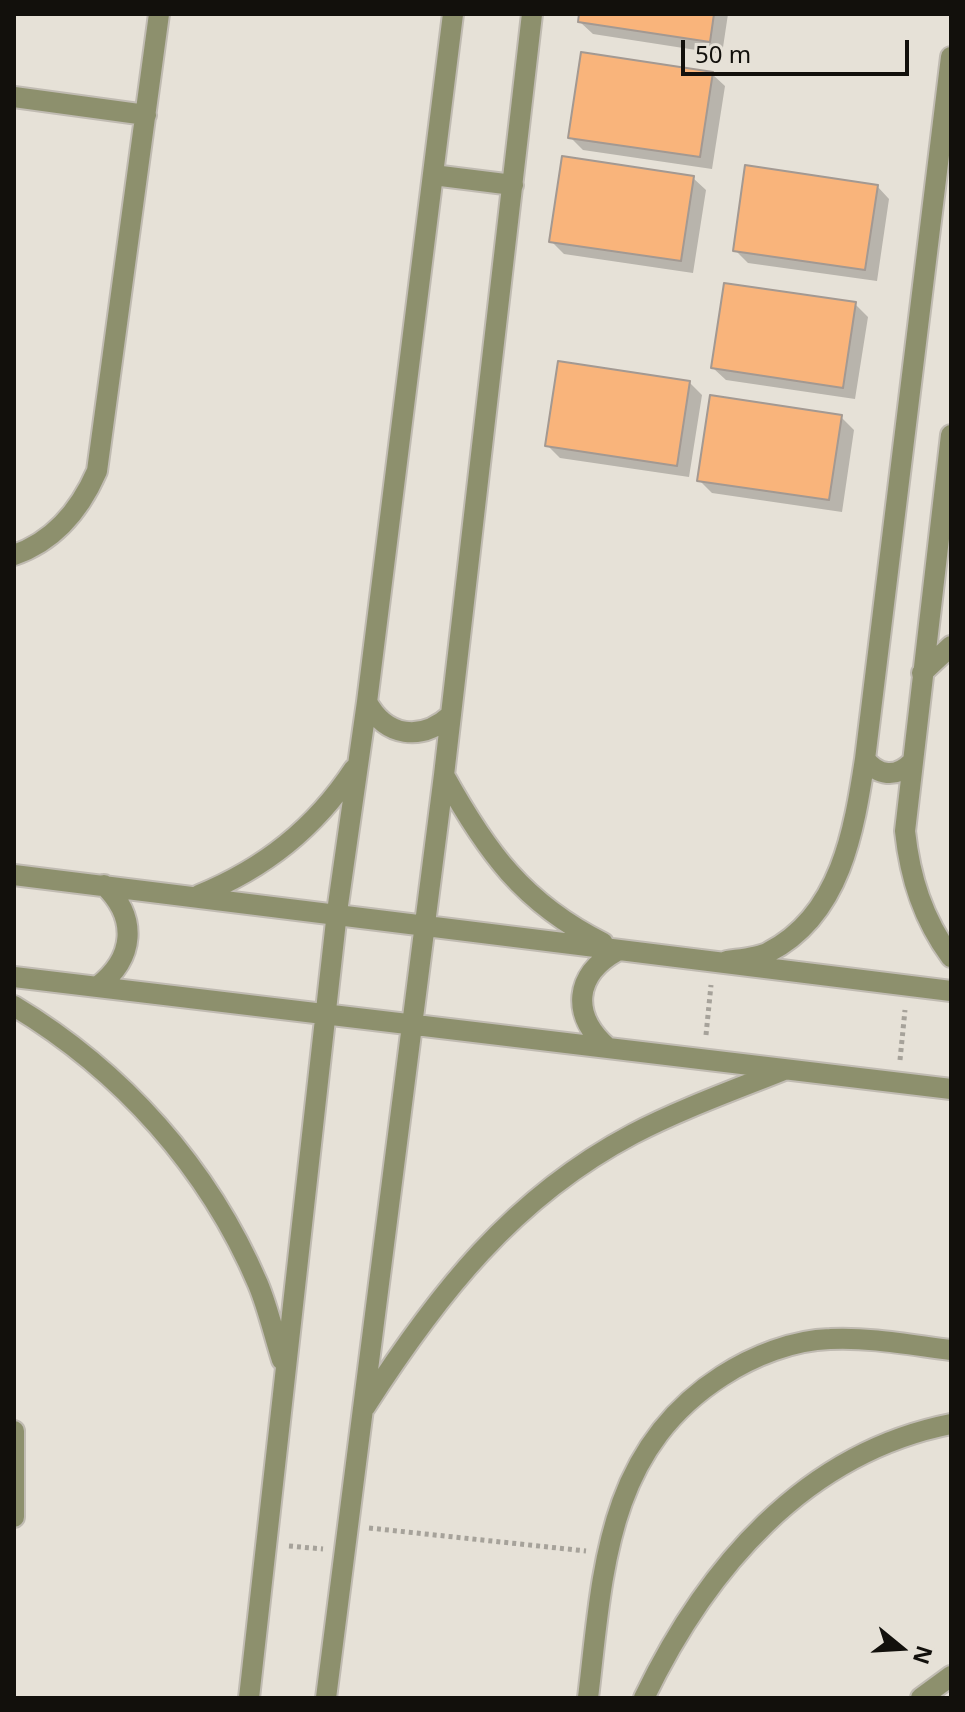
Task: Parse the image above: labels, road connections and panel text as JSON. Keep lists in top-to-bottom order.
{
  "scale_bar": "50 m",
  "north": "right"
}
